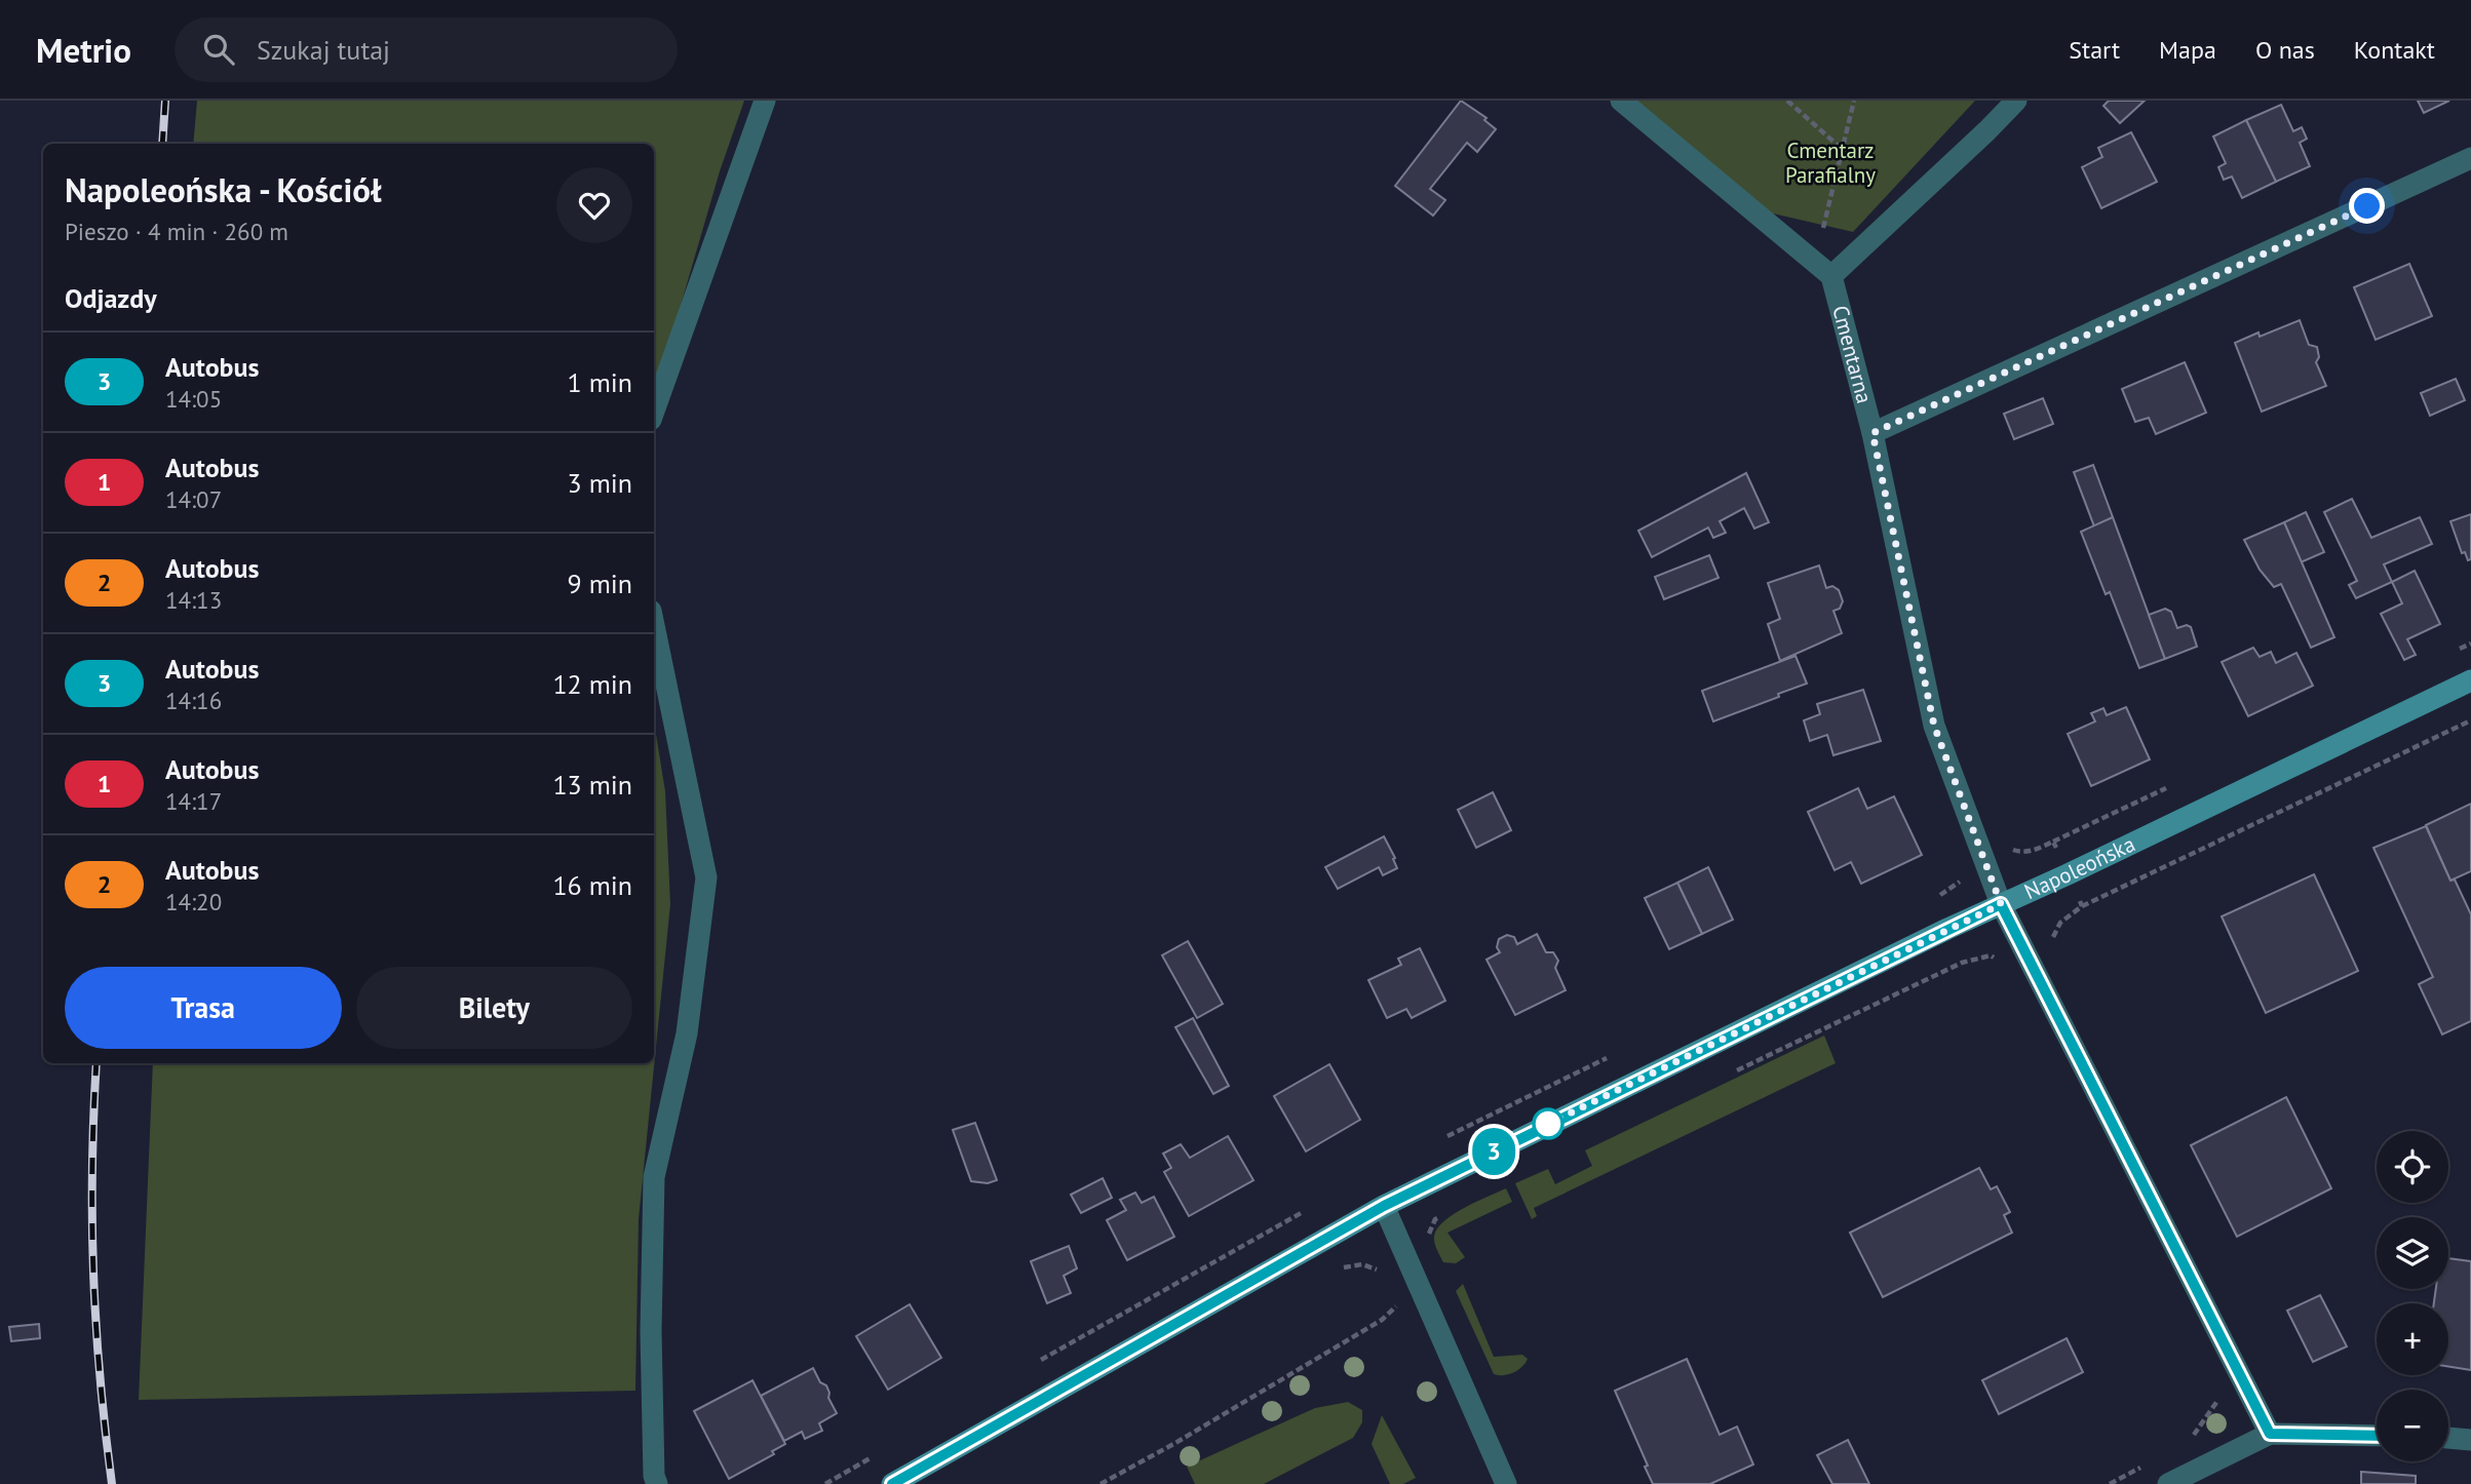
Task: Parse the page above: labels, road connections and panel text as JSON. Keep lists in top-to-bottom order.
{
  "streets": {
    "street": ["Cmentarna", "Napoleońska"]
  },
  "crossings": [
    ["Cmentarna", "Napoleońska"]
  ],
  "parks": ["Cmentarz Parafialny"],
  "lines": ["bus line 3"],
  "page": {
    "header": "Metrio",
    "search": "Szukaj tutaj",
    "nav": [
      "Start",
      "Mapa",
      "O nas",
      "Kontakt"
    ],
    "on_map": "3",
    "heading": [
      ["Napoleońska - Kościół", "Pieszo · 4 min · 260 m"],
      "Odjazdy"
    ],
    "list": [
      {
        "mark": "3",
        "name": "Autobus",
        "note": "14:05",
        "value": "1 min"
      },
      {
        "mark": "1",
        "name": "Autobus",
        "note": "14:07",
        "value": "3 min"
      },
      {
        "mark": "2",
        "name": "Autobus",
        "note": "14:13",
        "value": "9 min"
      },
      {
        "mark": "3",
        "name": "Autobus",
        "note": "14:16",
        "value": "12 min"
      },
      {
        "mark": "1",
        "name": "Autobus",
        "note": "14:17",
        "value": "13 min"
      },
      {
        "mark": "2",
        "name": "Autobus",
        "note": "14:20",
        "value": "16 min"
      }
    ],
    "buttons": ["Trasa", "Bilety"],
    "map_buttons": ["+", "−"]
  }
}
